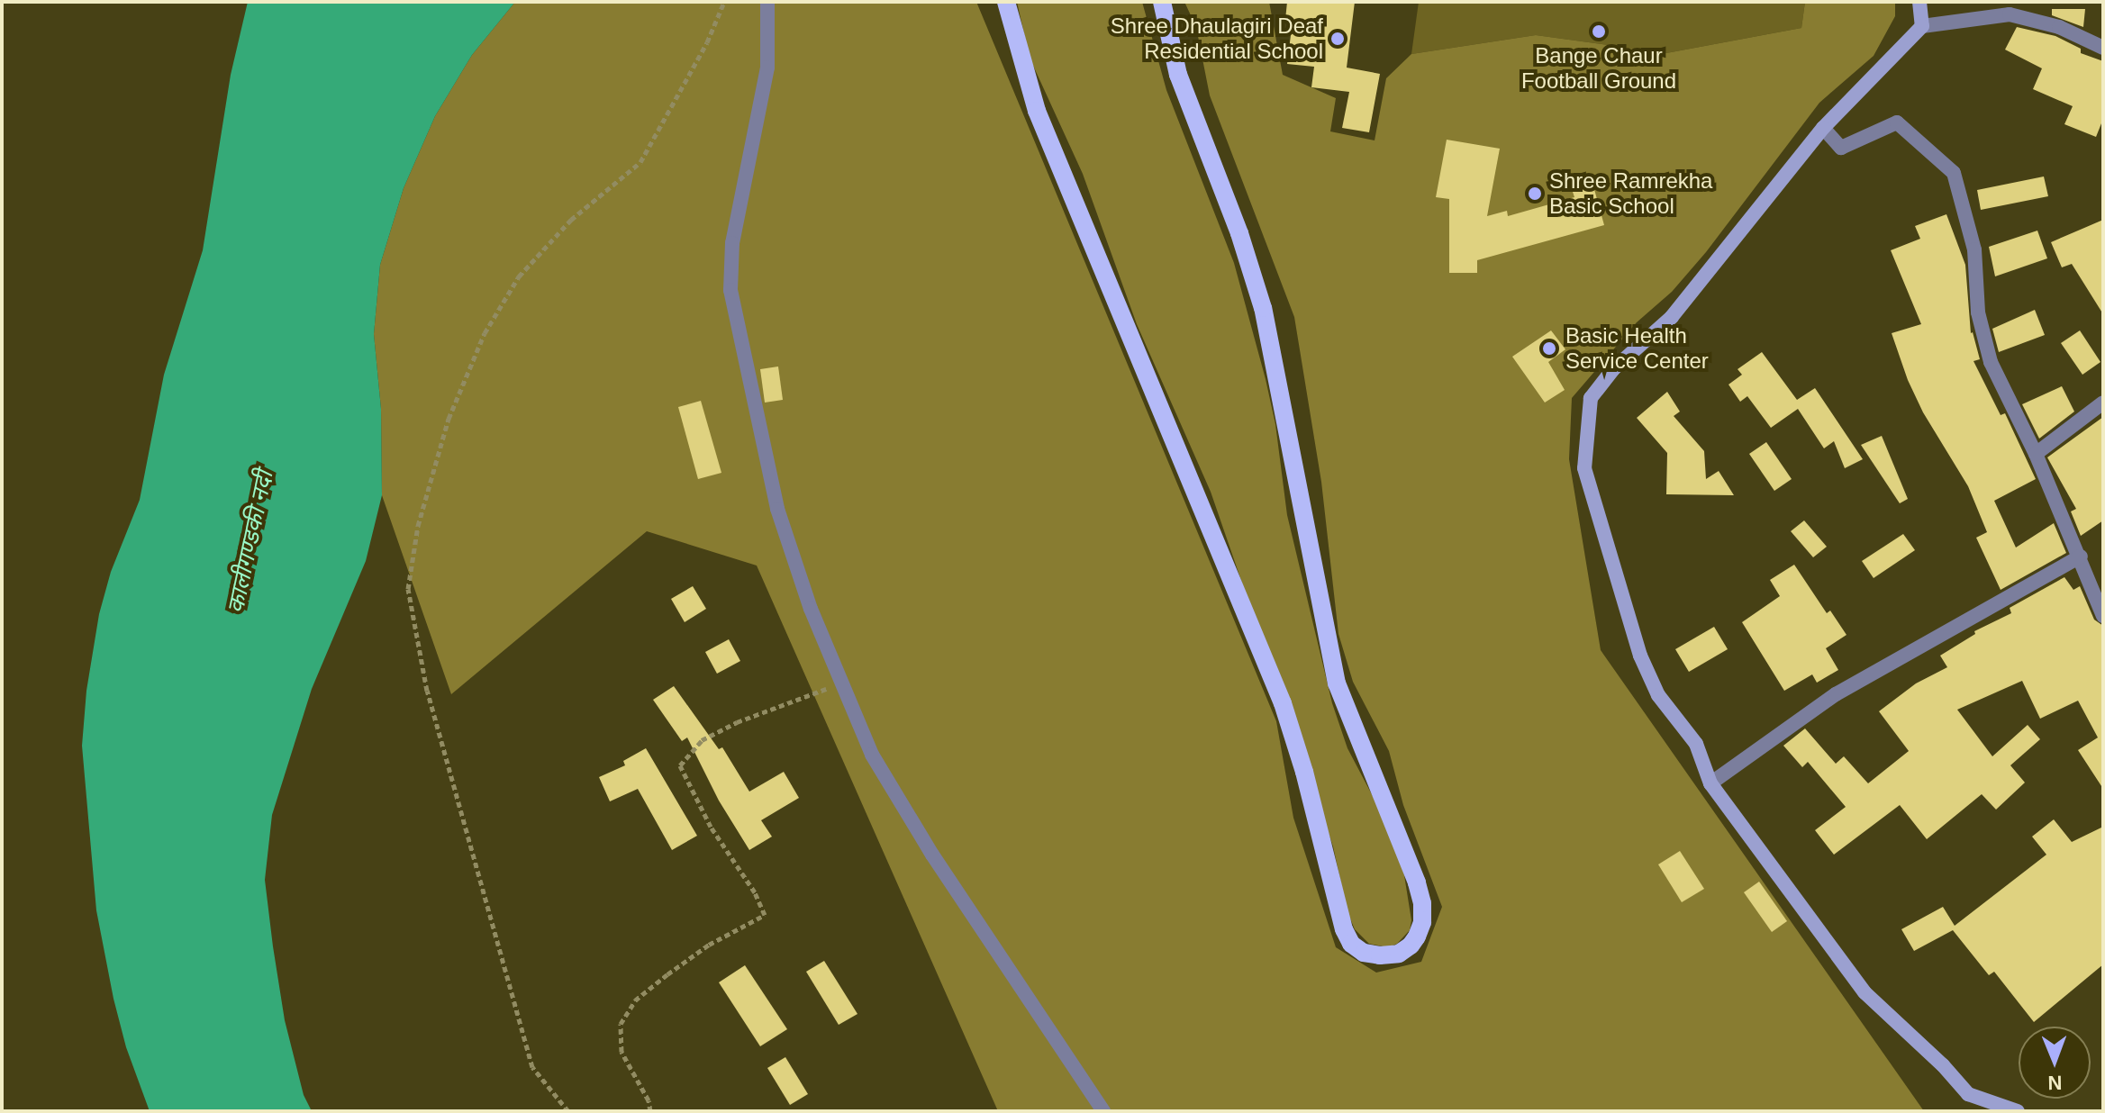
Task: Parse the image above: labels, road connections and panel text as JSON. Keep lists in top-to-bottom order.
{
  "water": ["कालीगण्डकी नदी"],
  "places": [
    "Bange Chaur Football Ground",
    "Shree Dhaulagiri Deaf Residential School",
    "Shree Ramrekha Basic School",
    "Basic Health Service Center"
  ],
  "north": "bottom"
}
